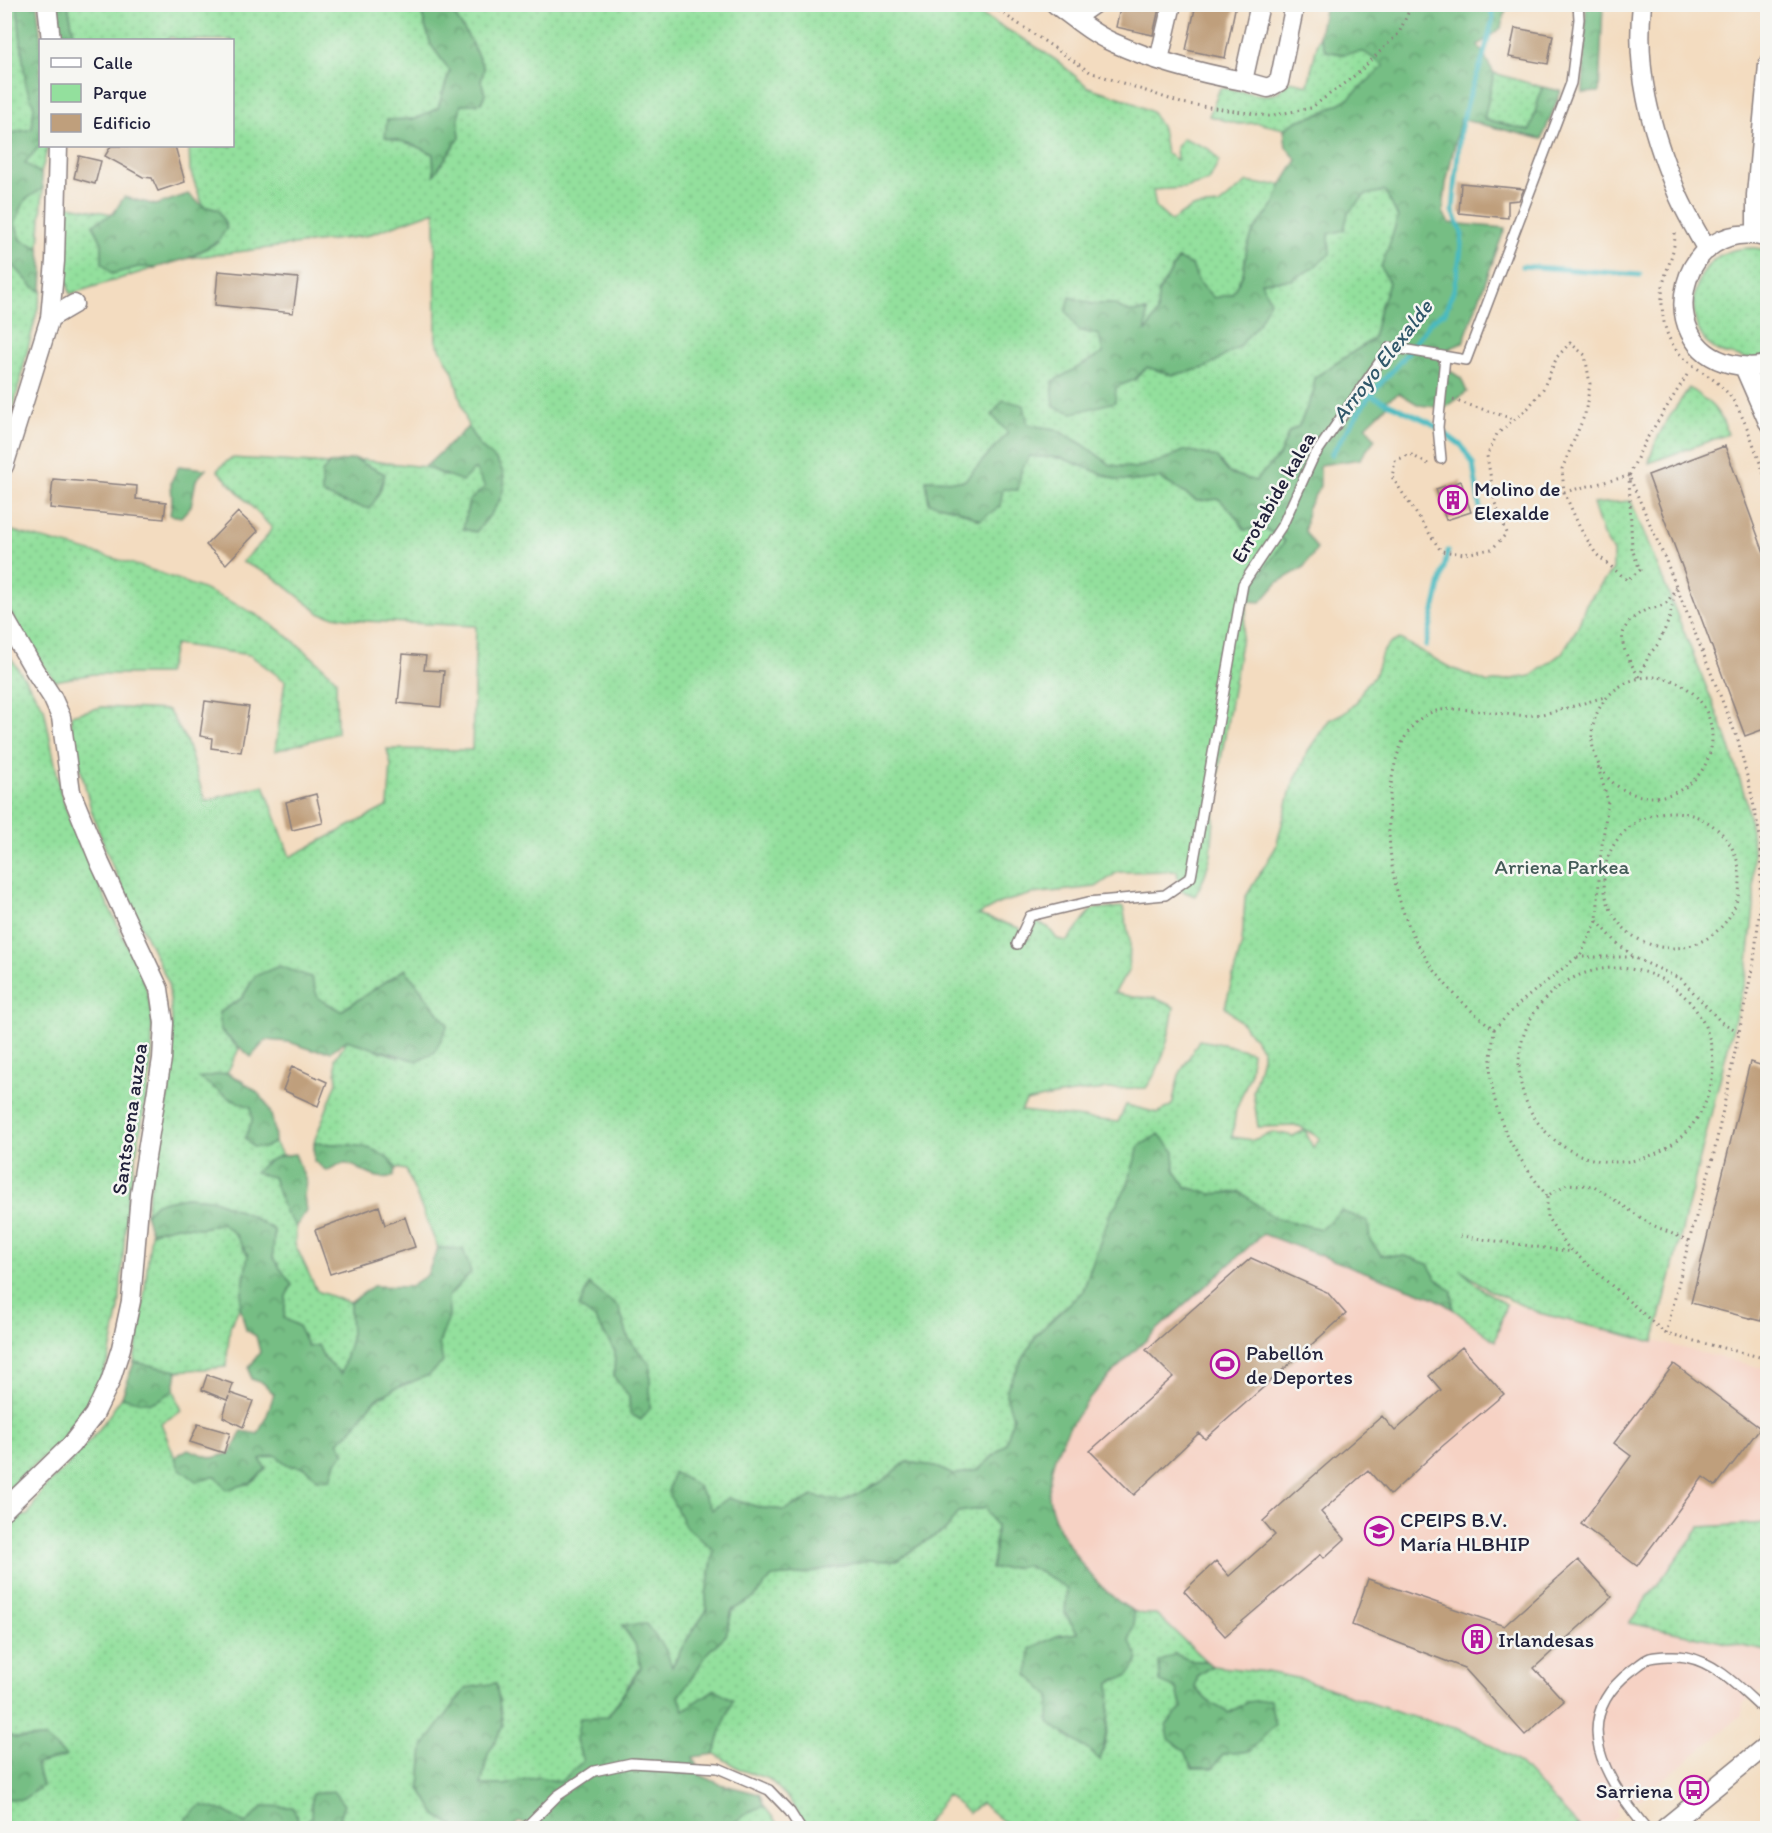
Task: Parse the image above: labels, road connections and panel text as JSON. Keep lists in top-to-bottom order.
{
  "streets": {
    "street": ["Santsoena auzoa"],
    "lane": ["Errotabide kalea"]
  },
  "water": ["Arroyo Elexalde"],
  "parks": ["Arriena Parkea"],
  "places": {
    "building": ["Molino de Elexalde", "Irlandesas"],
    "sports": ["Pabellón de Deportes"],
    "school or university": ["CPEIPS B.V. María HLBHIP"],
    "bus stop": ["Sarriena"]
  },
  "legend": ["Calle", "Parque", "Edificio"]
}
